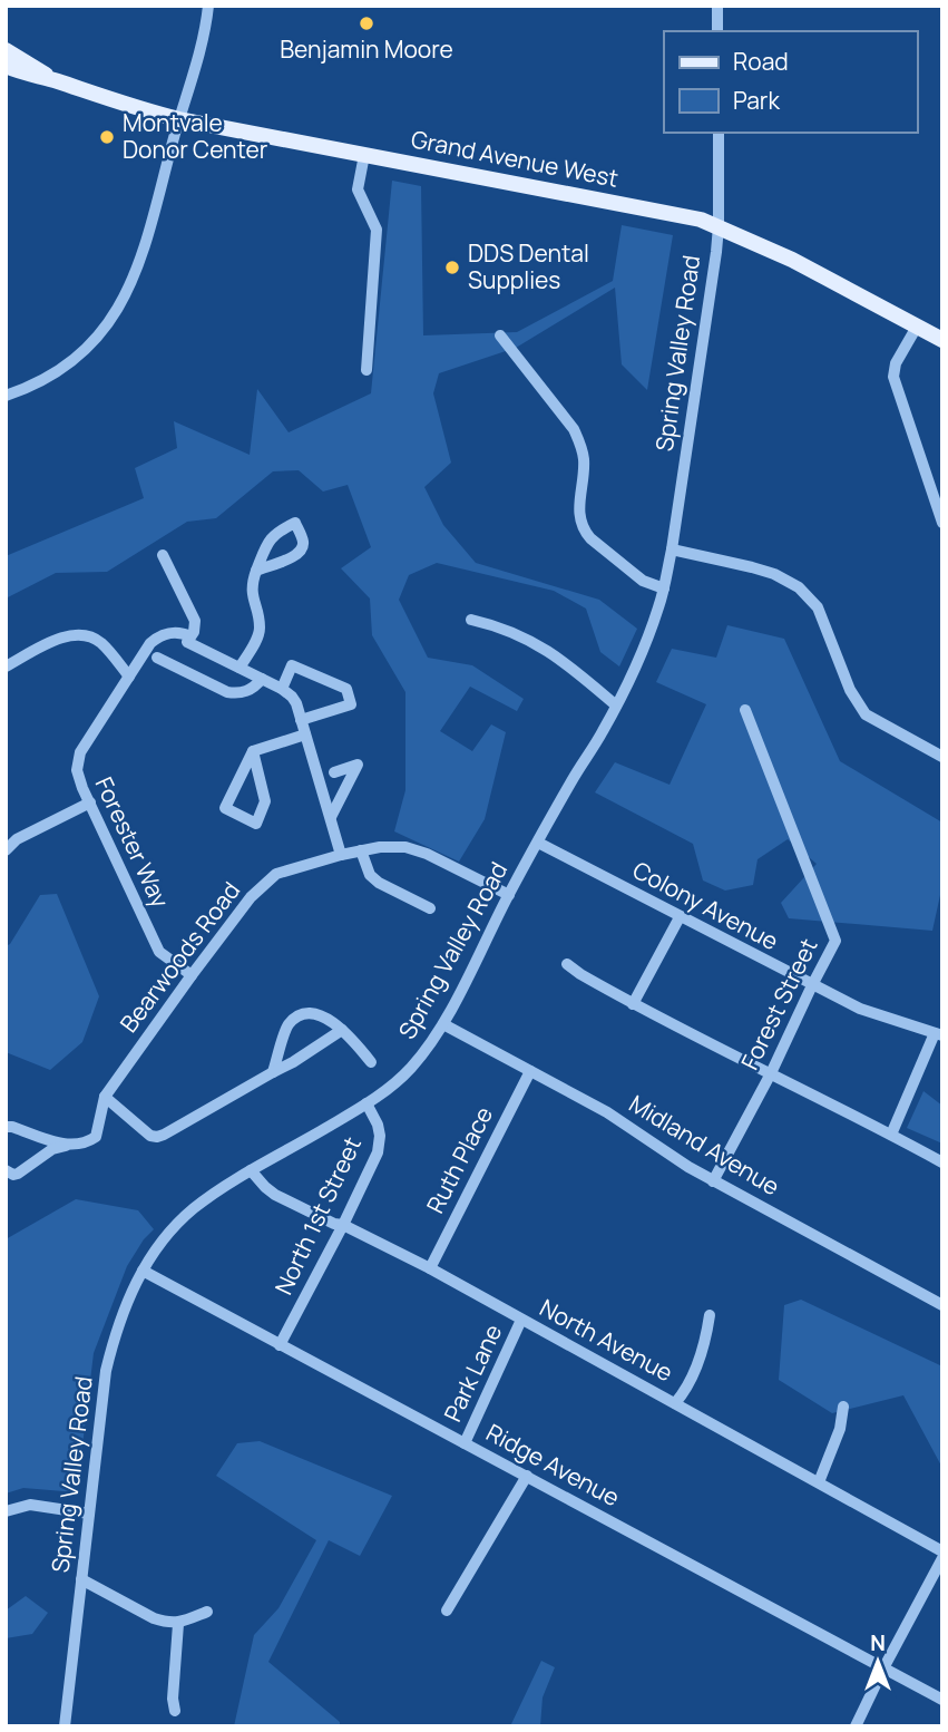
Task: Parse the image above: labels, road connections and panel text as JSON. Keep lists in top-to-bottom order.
{
  "streets": {
    "main road": ["Grand Avenue West"],
    "street": [
      "Spring Valley Road",
      "Forester Way",
      "Colony Avenue",
      "Bearwoods Road",
      "Forest Street",
      "Midland Avenue",
      "Ruth Place",
      "North 1st Street",
      "North Avenue",
      "Park Lane",
      "Ridge Avenue"
    ]
  },
  "crossings": [
    ["Grand Avenue West", "Spring Valley Road"],
    ["Spring Valley Road", "Colony Avenue"],
    ["Spring Valley Road", "Bearwoods Road"],
    ["Spring Valley Road", "Midland Avenue"],
    ["Spring Valley Road", "North 1st Street"],
    ["Spring Valley Road", "North Avenue"],
    ["Spring Valley Road", "Ridge Avenue"],
    ["Forester Way", "Bearwoods Road"],
    ["Colony Avenue", "Forest Street"],
    ["Forest Street", "Midland Avenue"],
    ["Midland Avenue", "Ruth Place"],
    ["Ruth Place", "North Avenue"],
    ["North 1st Street", "North Avenue"],
    ["North 1st Street", "Ridge Avenue"],
    ["North Avenue", "Park Lane"],
    ["Park Lane", "Ridge Avenue"]
  ],
  "places": ["Benjamin Moore", "Montvale Donor Center", "DDS Dental Supplies"],
  "legend": ["Road", "Park"],
  "north": "top"
}
